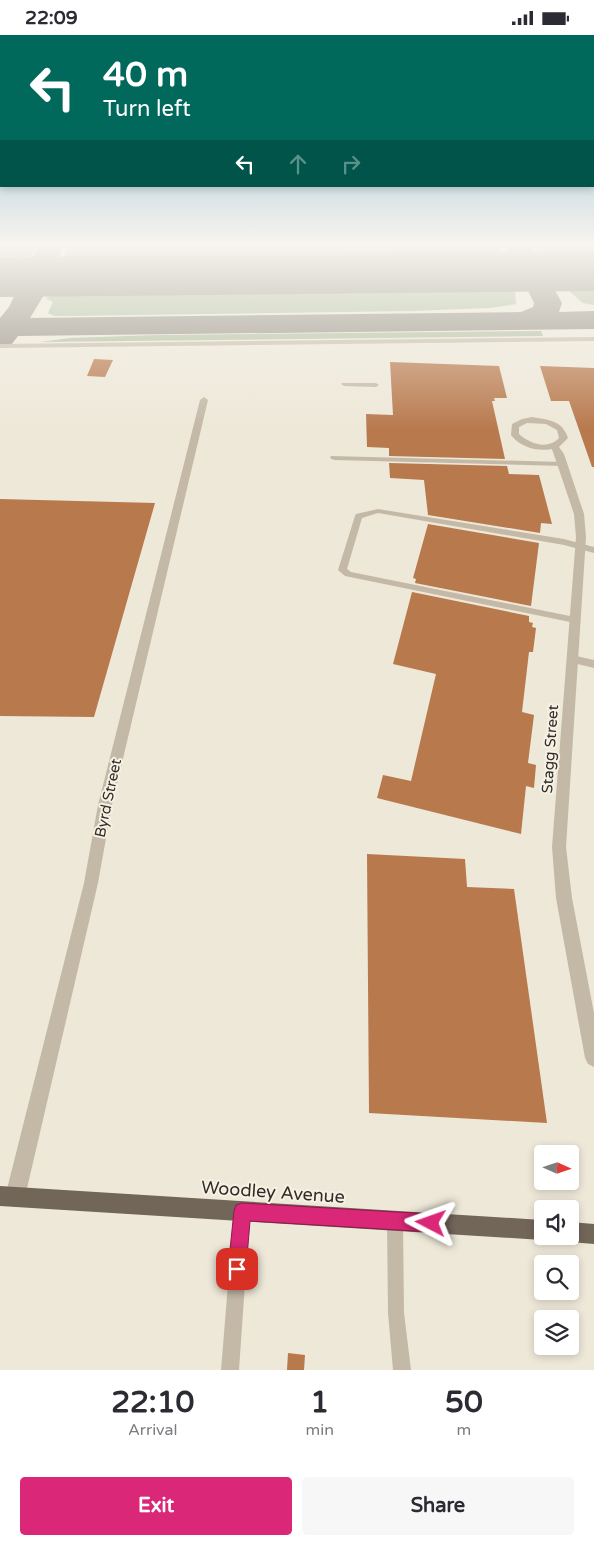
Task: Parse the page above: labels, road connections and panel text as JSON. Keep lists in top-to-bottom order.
{
  "streets": {
    "main road": ["Woodley Avenue"],
    "street": ["Stagg Street", "Byrd Street"]
  },
  "crossings": [
    ["Byrd Street", "Woodley Avenue"]
  ],
  "north": "right",
  "page": {
    "status": "22:09",
    "turn": ["40 m", "Turn left"],
    "eta": [
      "22:10",
      "Arrival",
      "1",
      "min",
      "50",
      "m"
    ],
    "buttons": ["Exit", "Share"]
  }
}
